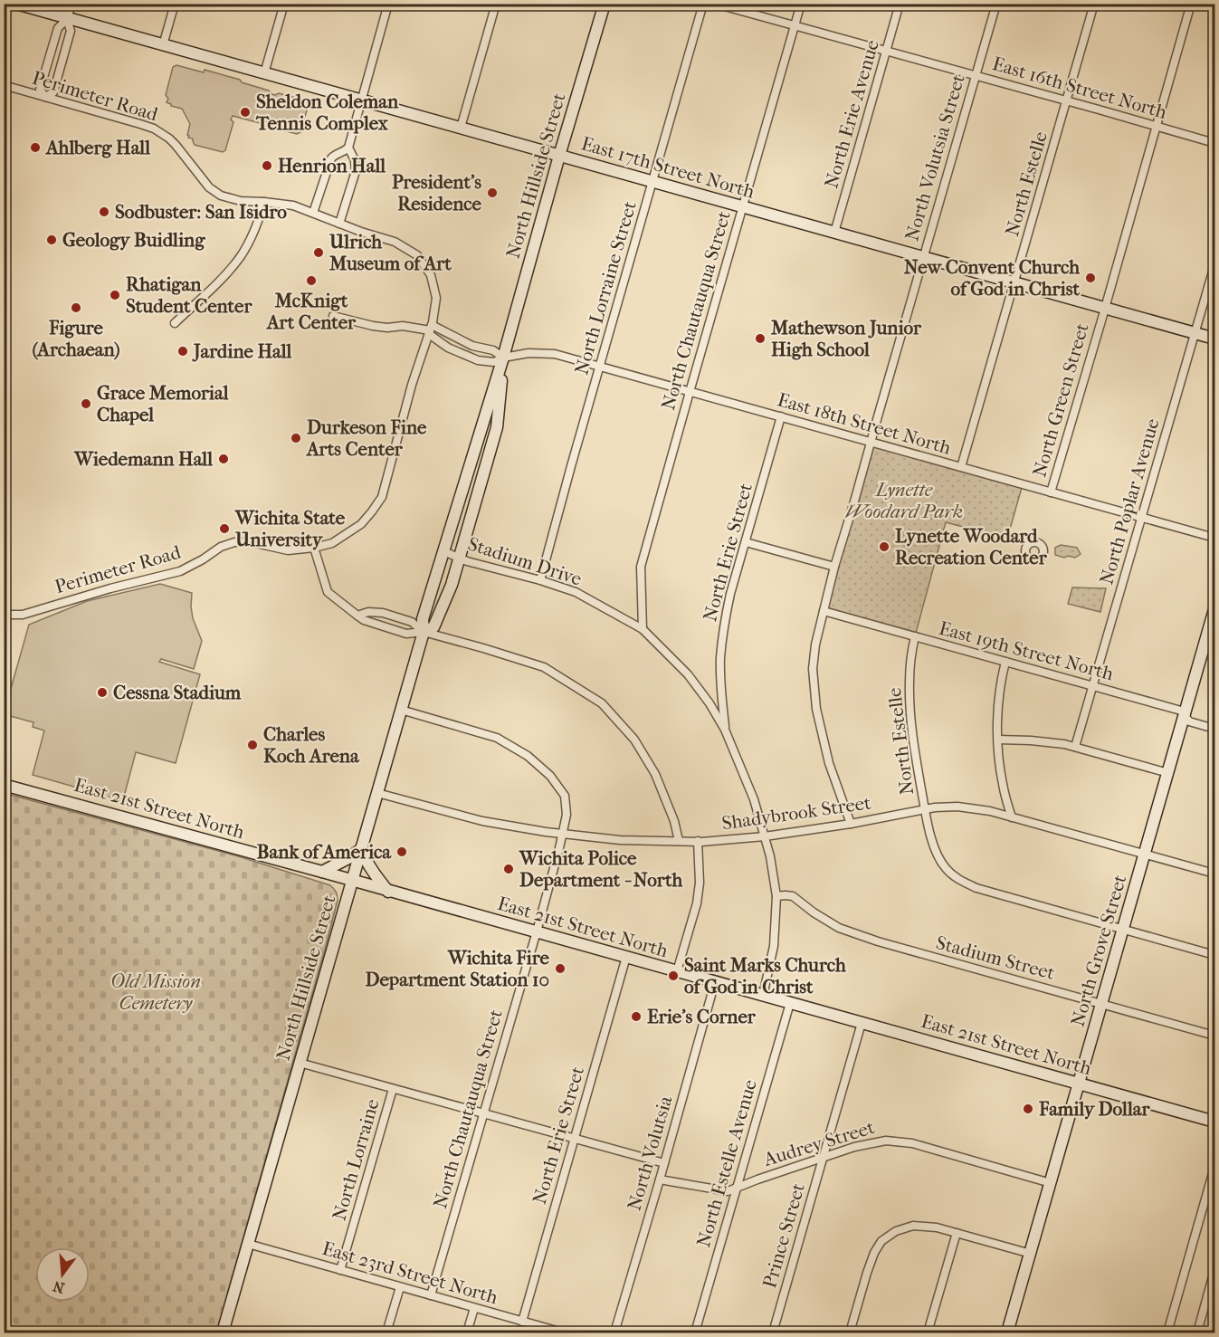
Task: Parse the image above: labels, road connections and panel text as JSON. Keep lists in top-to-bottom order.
{
  "streets": {
    "main road": [
      "East 17th Street North",
      "North Hillside Street",
      "East 21st Street North",
      "North Grove Street"
    ],
    "street": [
      "East 16th Street North",
      "Perimeter Road",
      "North Erie Avenue",
      "North Volutsia Street",
      "North Estelle",
      "North Lorraine Street",
      "North Chautauqua Street",
      "North Green Street",
      "East 18th Street North",
      "North Poplar Avenue",
      "North Erie Street",
      "Stadium Drive",
      "East 19th Street North",
      "Shadybrook Street",
      "Stadium Street",
      "Audrey Street",
      "North Volutsia",
      "North Lorraine",
      "North Estelle Avenue",
      "Prince Street",
      "East 23rd Street North"
    ]
  },
  "crossings": [
    ["East 16th Street North", "North Erie Avenue"],
    ["East 16th Street North", "North Volutsia Street"],
    ["East 16th Street North", "North Estelle"],
    ["East 16th Street North", "North Chautauqua Street"],
    ["East 16th Street North", "North Green Street"],
    ["Perimeter Road", "East 18th Street North"],
    ["North Erie Avenue", "East 17th Street North"],
    ["North Volutsia Street", "East 17th Street North"],
    ["North Volutsia Street", "East 18th Street North"],
    ["North Volutsia Street", "East 19th Street North"],
    ["North Volutsia Street", "Shadybrook Street"],
    ["East 17th Street North", "North Hillside Street"],
    ["East 17th Street North", "North Estelle"],
    ["East 17th Street North", "North Lorraine Street"],
    ["East 17th Street North", "North Chautauqua Street"],
    ["East 17th Street North", "North Green Street"],
    ["East 17th Street North", "North Poplar Avenue"],
    ["North Hillside Street", "North Chautauqua Street"],
    ["North Hillside Street", "East 18th Street North"],
    ["North Hillside Street", "Stadium Drive"],
    ["North Hillside Street", "East 21st Street North"],
    ["North Hillside Street", "Shadybrook Street"],
    ["North Hillside Street", "East 23rd Street North"],
    ["North Estelle", "East 18th Street North"],
    ["North Estelle", "East 19th Street North"],
    ["North Estelle", "Shadybrook Street"],
    ["North Estelle", "North Grove Street"],
    ["North Lorraine Street", "East 18th Street North"],
    ["North Lorraine Street", "Stadium Drive"],
    ["North Chautauqua Street", "East 18th Street North"],
    ["North Chautauqua Street", "Stadium Drive"],
    ["North Chautauqua Street", "East 21st Street North"],
    ["North Chautauqua Street", "Shadybrook Street"],
    ["North Chautauqua Street", "East 23rd Street North"],
    ["North Green Street", "East 18th Street North"],
    ["East 18th Street North", "North Poplar Avenue"],
    ["East 18th Street North", "North Erie Street"],
    ["North Poplar Avenue", "East 19th Street North"],
    ["North Erie Street", "Stadium Drive"],
    ["North Erie Street", "East 21st Street North"],
    ["North Erie Street", "East 23rd Street North"],
    ["Stadium Drive", "Shadybrook Street"],
    ["Stadium Drive", "Stadium Street"],
    ["East 19th Street North", "North Grove Street"],
    ["East 21st Street North", "North Grove Street"],
    ["East 21st Street North", "North Volutsia"],
    ["East 21st Street North", "North Estelle Avenue"],
    ["East 21st Street North", "Prince Street"],
    ["Shadybrook Street", "North Grove Street"],
    ["North Grove Street", "Stadium Street"],
    ["North Grove Street", "Audrey Street"],
    ["Audrey Street", "North Volutsia"],
    ["Audrey Street", "North Estelle Avenue"],
    ["Audrey Street", "Prince Street"],
    ["North Lorraine", "East 23rd Street North"]
  ],
  "parks": ["Lynette Woodard Park", "Old Mission Cemetery"],
  "places": [
    "Sheldon Coleman Tennis Complex",
    "Ahlberg Hall",
    "Henrion Hall",
    "President's Residence",
    "Sodbuster: San Isidro",
    "Geology Buidling",
    "Ulrich Museum of Art",
    "New Convent Church of God in Christ",
    "McKnigt Art Center",
    "Rhatigan Student Center",
    "Figure (Archaean)",
    "Mathewson Junior High School",
    "Jardine Hall",
    "Grace Memorial Chapel",
    "Durkeson Fine Arts Center",
    "Wiedemann Hall",
    "Wichita State University",
    "Lynette Woodard Recreation Center",
    "Cessna Stadium",
    "Charles Koch Arena",
    "Bank of America",
    "Wichita Police Department - North",
    "Wichita Fire Department Station 10",
    "Saint Marks Church of God in Christ",
    "Erie's Corner",
    "Family Dollar"
  ],
  "north": "bottom"
}
